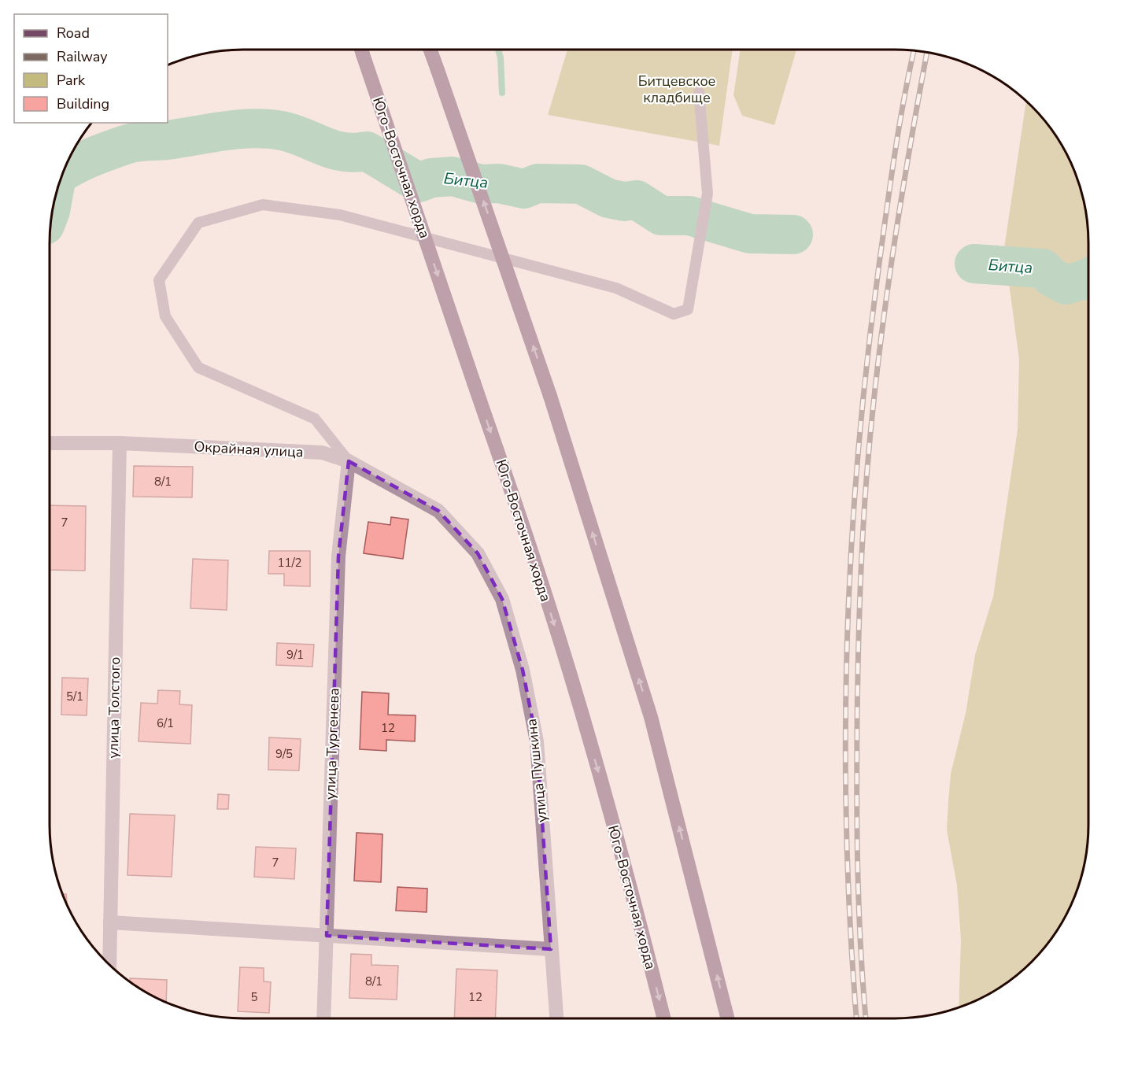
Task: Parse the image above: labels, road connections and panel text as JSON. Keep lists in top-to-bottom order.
{
  "streets": {
    "main road": ["Юго-Восточная хорда"],
    "street": [
      "Окрайная улица",
      "улица Толстого",
      "улица Тургенева",
      "улица Пушкина"
    ]
  },
  "crossings": [
    ["Окрайная улица", "улица Толстого"],
    ["Окрайная улица", "улица Тургенева"],
    ["Окрайная улица", "улица Пушкина"]
  ],
  "water": ["Битца"],
  "parks": ["Битцевское кладбище"],
  "house_numbers": [
    "8/1",
    "7",
    "11/2",
    "9/1",
    "5/1",
    "6/1",
    "12",
    "9/5",
    "7",
    "8/1",
    "5",
    "12"
  ],
  "legend": [
    "Road",
    "Railway",
    "Park",
    "Building"
  ]
}
